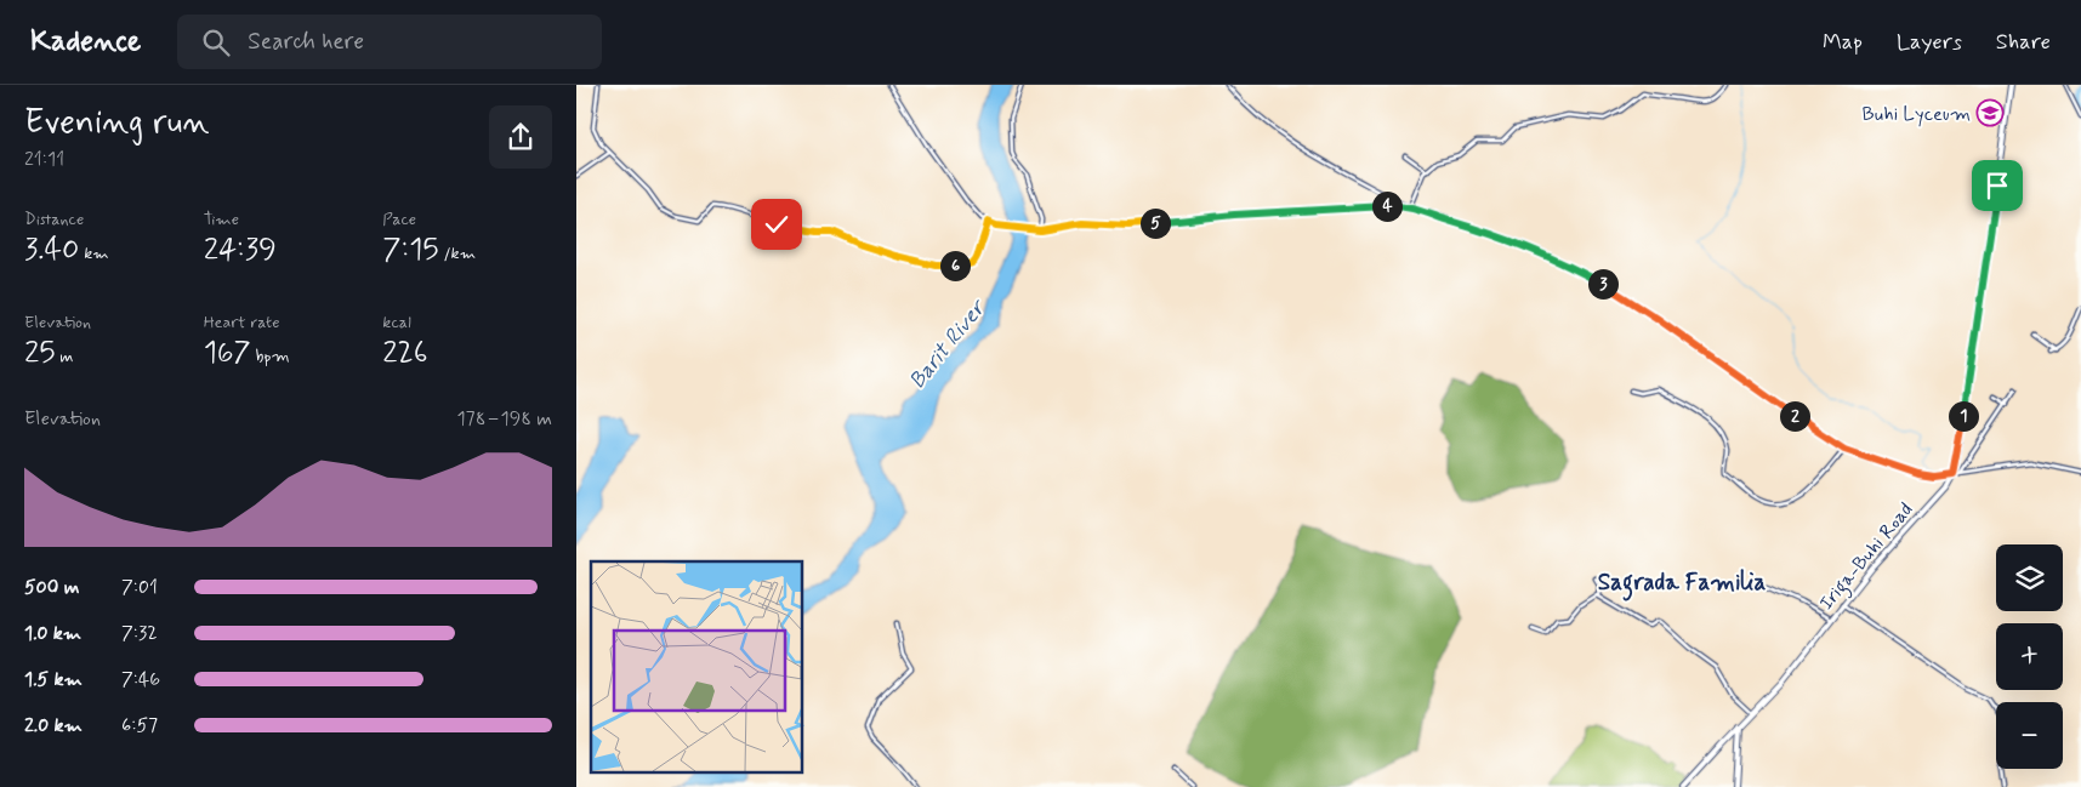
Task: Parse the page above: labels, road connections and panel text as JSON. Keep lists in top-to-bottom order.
{
  "streets": {
    "main road": ["Iriga-Buhi Road"]
  },
  "districts": ["Sagrada Familia"],
  "water": ["Barit River"],
  "places": {
    "school or university": ["Buhi Lyceum"]
  },
  "page": {
    "header": "Kadence",
    "search": "Search here",
    "nav": ["Map", "Layers", "Share"],
    "heading": ["Evening run", "21:11"],
    "stats": [
      ["Distance", "3.40 km"],
      ["Time", "24:39"],
      ["Pace", "7:15 /km"],
      ["Elevation", "25 m"],
      ["Heart rate", "167 bpm"],
      ["kcal", "226"]
    ],
    "pins": [
      "4",
      "5",
      "6",
      "3",
      "1",
      "2"
    ],
    "chart": ["Elevation", "178–198 m"],
    "map_buttons": ["+", "−"],
    "list": [
      {
        "name": "500 m",
        "note": "7:01"
      },
      {
        "name": "1.0 km",
        "note": "7:32"
      },
      {
        "name": "1.5 km",
        "note": "7:46"
      },
      {
        "name": "2.0 km",
        "note": "6:57"
      }
    ]
  }
}
